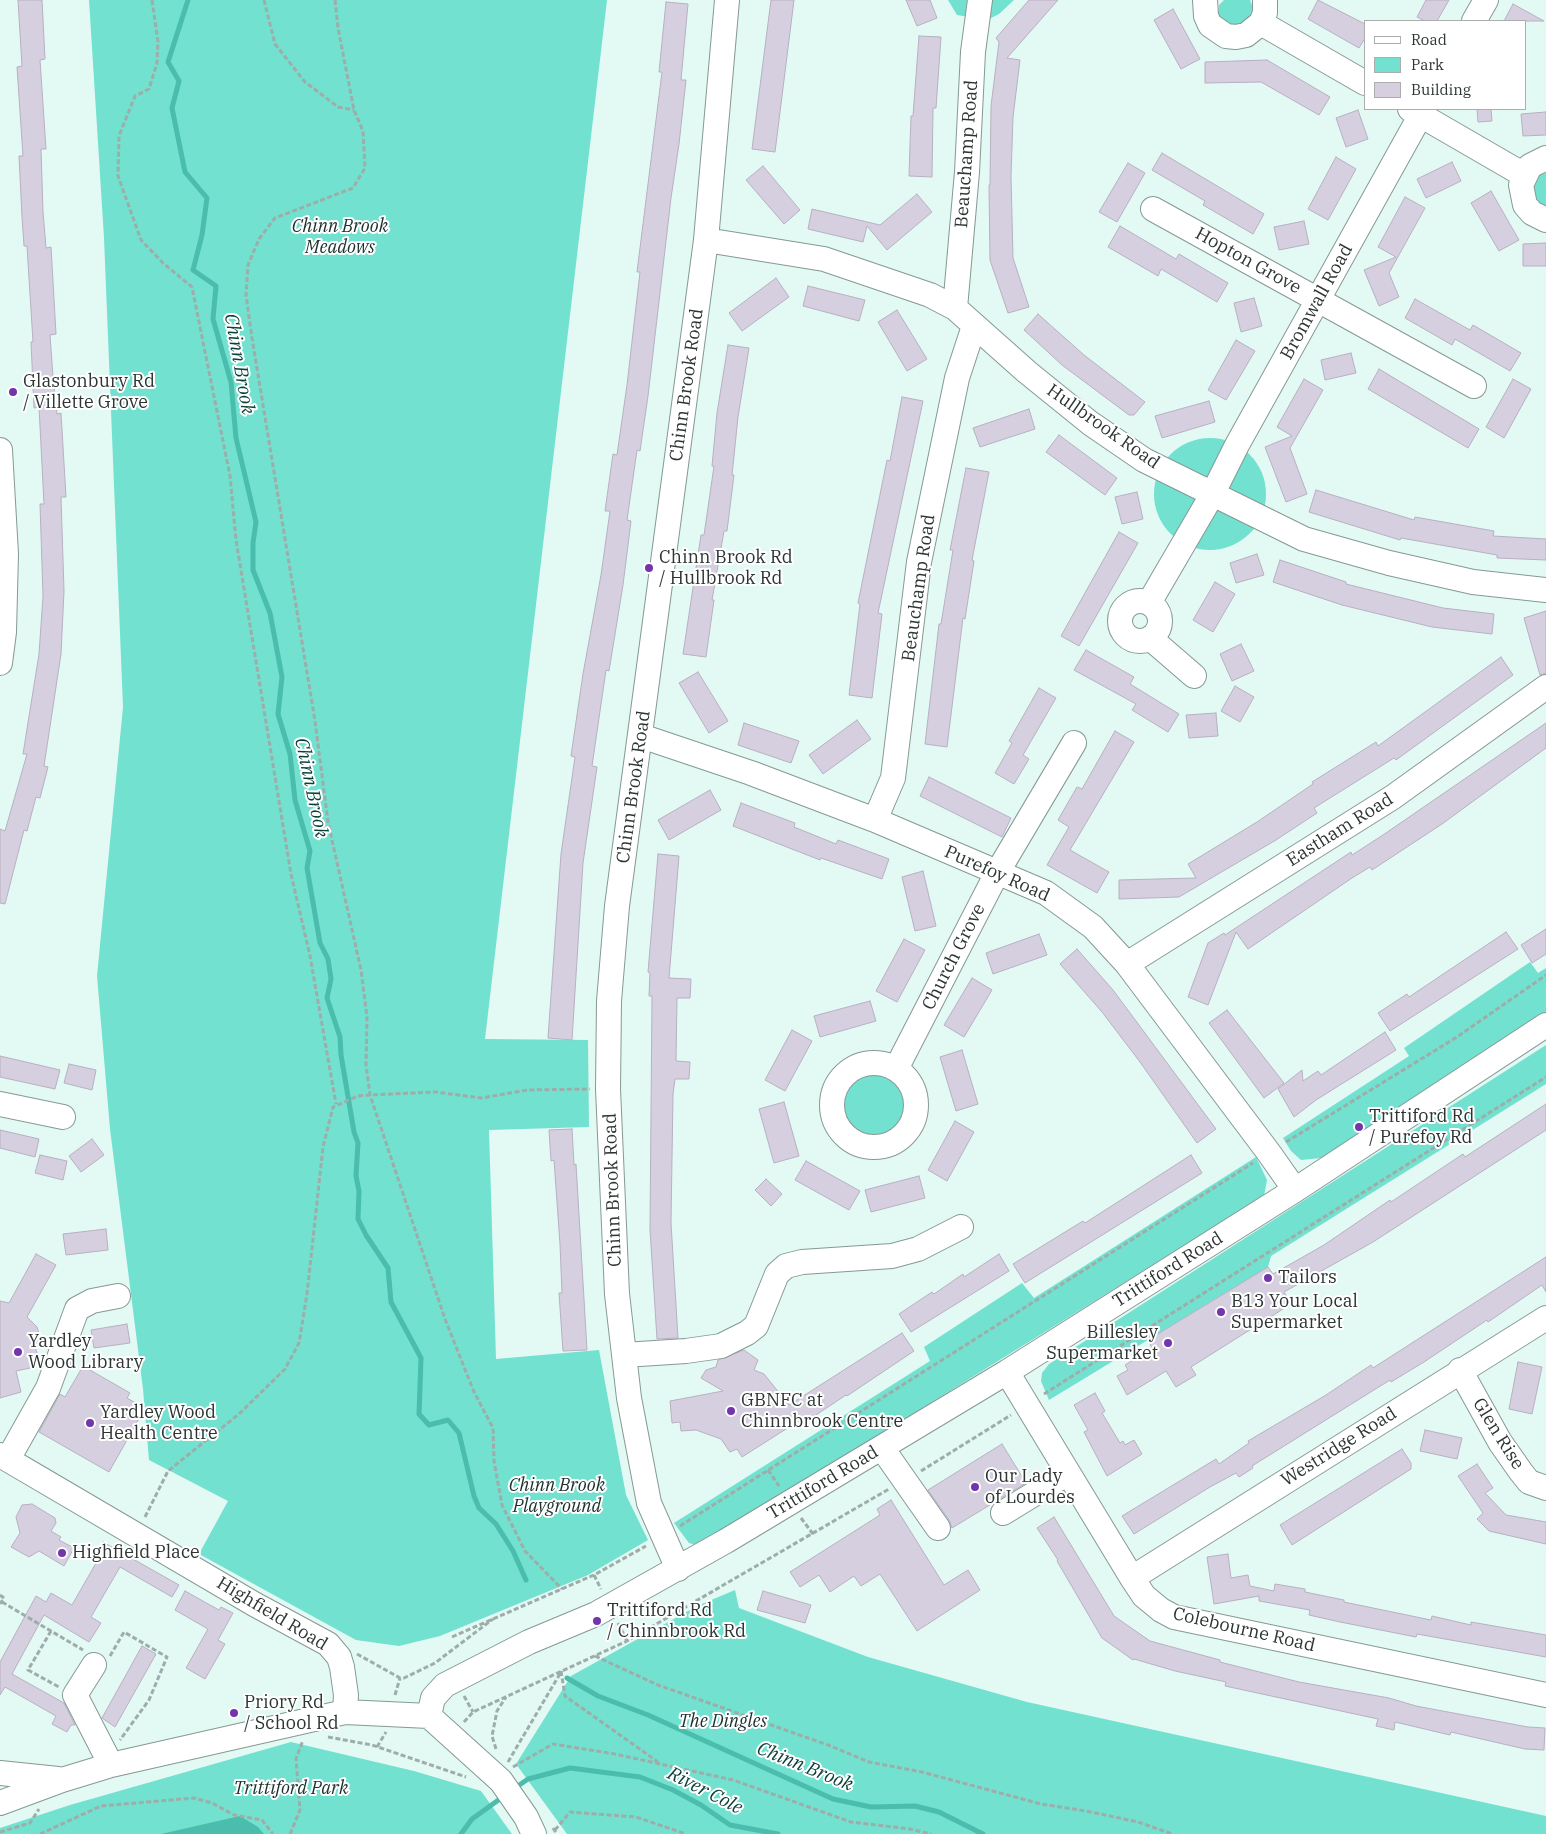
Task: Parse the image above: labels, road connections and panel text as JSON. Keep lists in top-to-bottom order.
{
  "streets": {
    "street": [
      "Beauchamp Road",
      "Hopton Grove",
      "Bromwall Road",
      "Chinn Brook Road",
      "Hullbrook Road",
      "Eastham Road",
      "Purefoy Road",
      "Church Grove",
      "Trittiford Road",
      "Glen Rise",
      "Westridge Road",
      "Highfield Road",
      "Colebourne Road"
    ]
  },
  "crossings": [
    ["Beauchamp Road", "Hullbrook Road"],
    ["Beauchamp Road", "Purefoy Road"],
    ["Hopton Grove", "Bromwall Road"],
    ["Bromwall Road", "Hullbrook Road"],
    ["Chinn Brook Road", "Hullbrook Road"],
    ["Chinn Brook Road", "Purefoy Road"],
    ["Chinn Brook Road", "Trittiford Road"],
    ["Eastham Road", "Purefoy Road"],
    ["Purefoy Road", "Church Grove"],
    ["Purefoy Road", "Trittiford Road"],
    ["Trittiford Road", "Colebourne Road"],
    ["Glen Rise", "Westridge Road"],
    ["Westridge Road", "Colebourne Road"]
  ],
  "water": ["Chinn Brook", "River Cole"],
  "parks": [
    "Chinn Brook Meadows",
    "Chinn Brook Playground",
    "The Dingles",
    "Trittiford Park"
  ],
  "places": [
    "Glastonbury Rd / Villette Grove",
    "Chinn Brook Rd / Hullbrook Rd",
    "Trittiford Rd / Purefoy Rd",
    "Tailors",
    "B13 Your Local Supermarket",
    "Billesley Supermarket",
    "Yardley Wood Library",
    "GBNFC at Chinnbrook Centre",
    "Yardley Wood Health Centre",
    "Our Lady of Lourdes",
    "Highfield Place",
    "Trittiford Rd / Chinnbrook Rd",
    "Priory Rd / School Rd"
  ],
  "legend": ["Road", "Park", "Building"]
}
